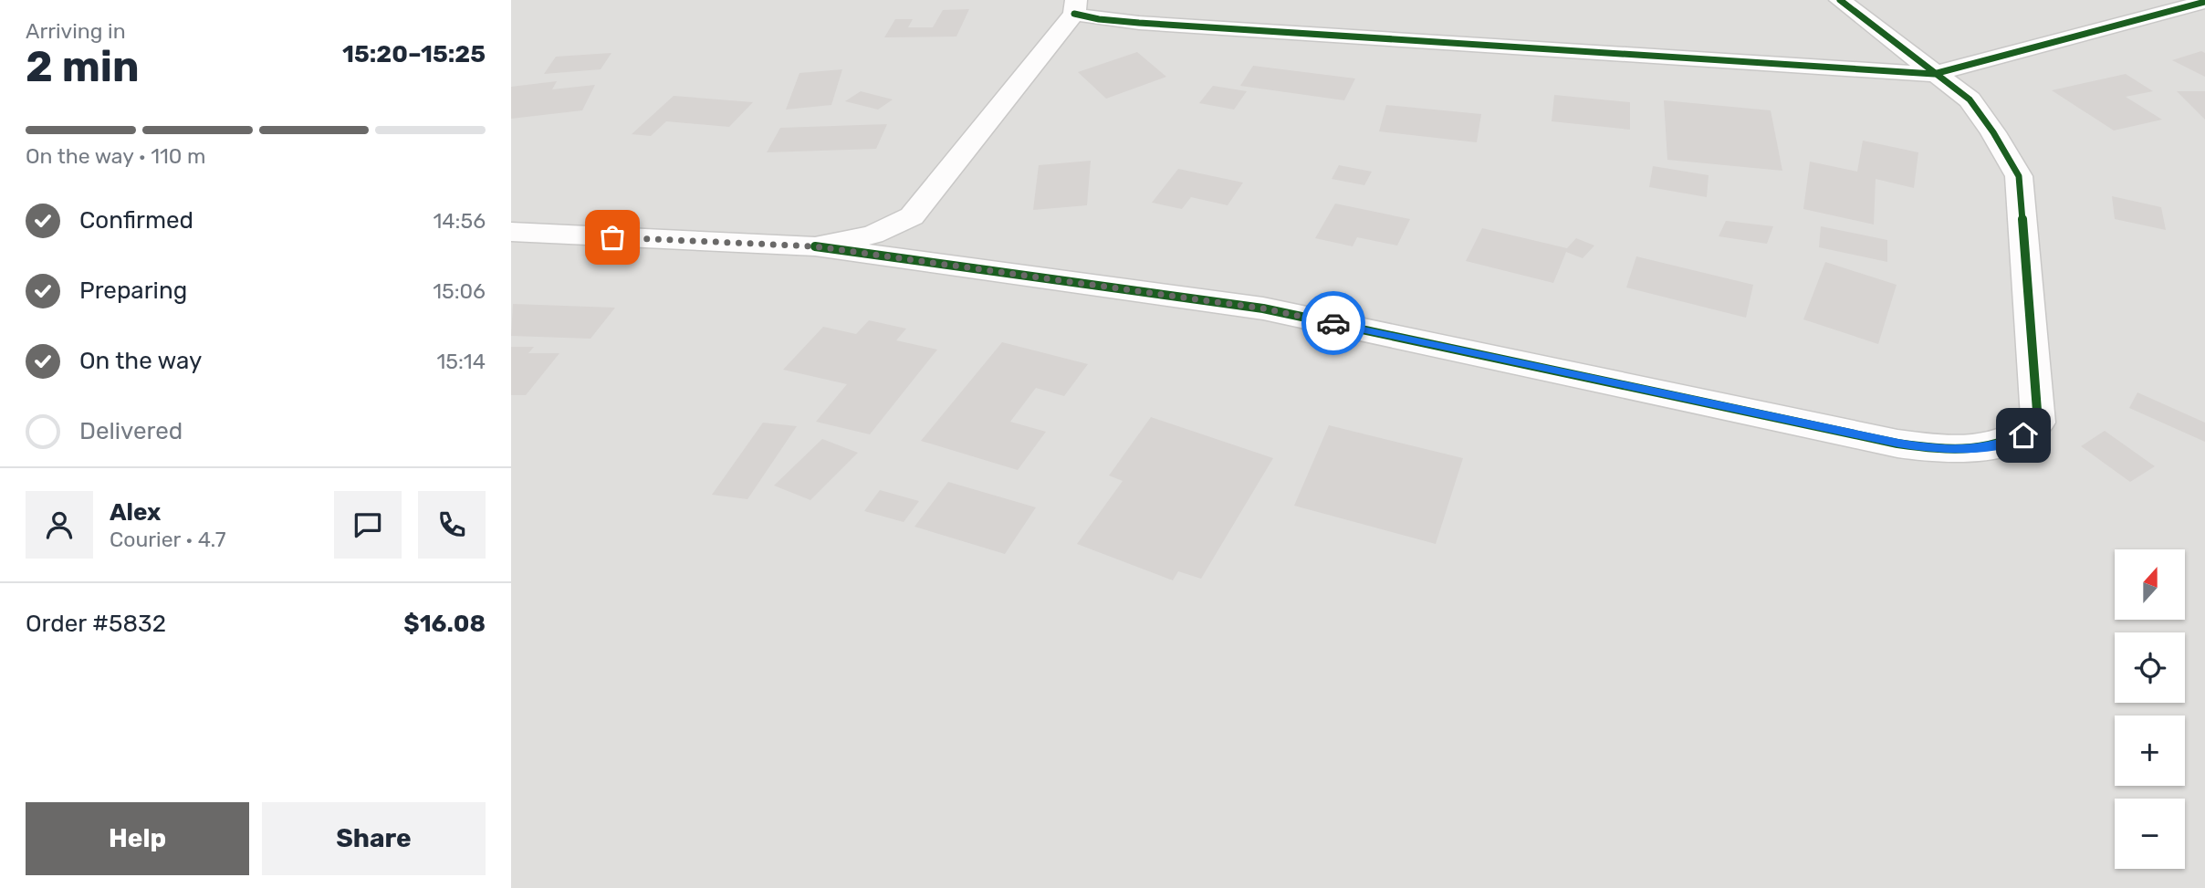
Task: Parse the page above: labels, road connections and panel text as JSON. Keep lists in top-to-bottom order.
{
  "north": "top",
  "page": {
    "heading": ["2 min", "Arriving in", "15:20–15:25"],
    "panel": [
      "Alex",
      "Courier · 4.7",
      "Order #5832",
      "$16.08"
    ],
    "bar": "On the way · 110 m",
    "list": [
      ["Confirmed", "14:56"],
      ["Preparing", "15:06"],
      ["On the way", "15:14"],
      "Delivered"
    ],
    "map_buttons": ["+", "−"],
    "buttons": ["Help", "Share"]
  }
}
